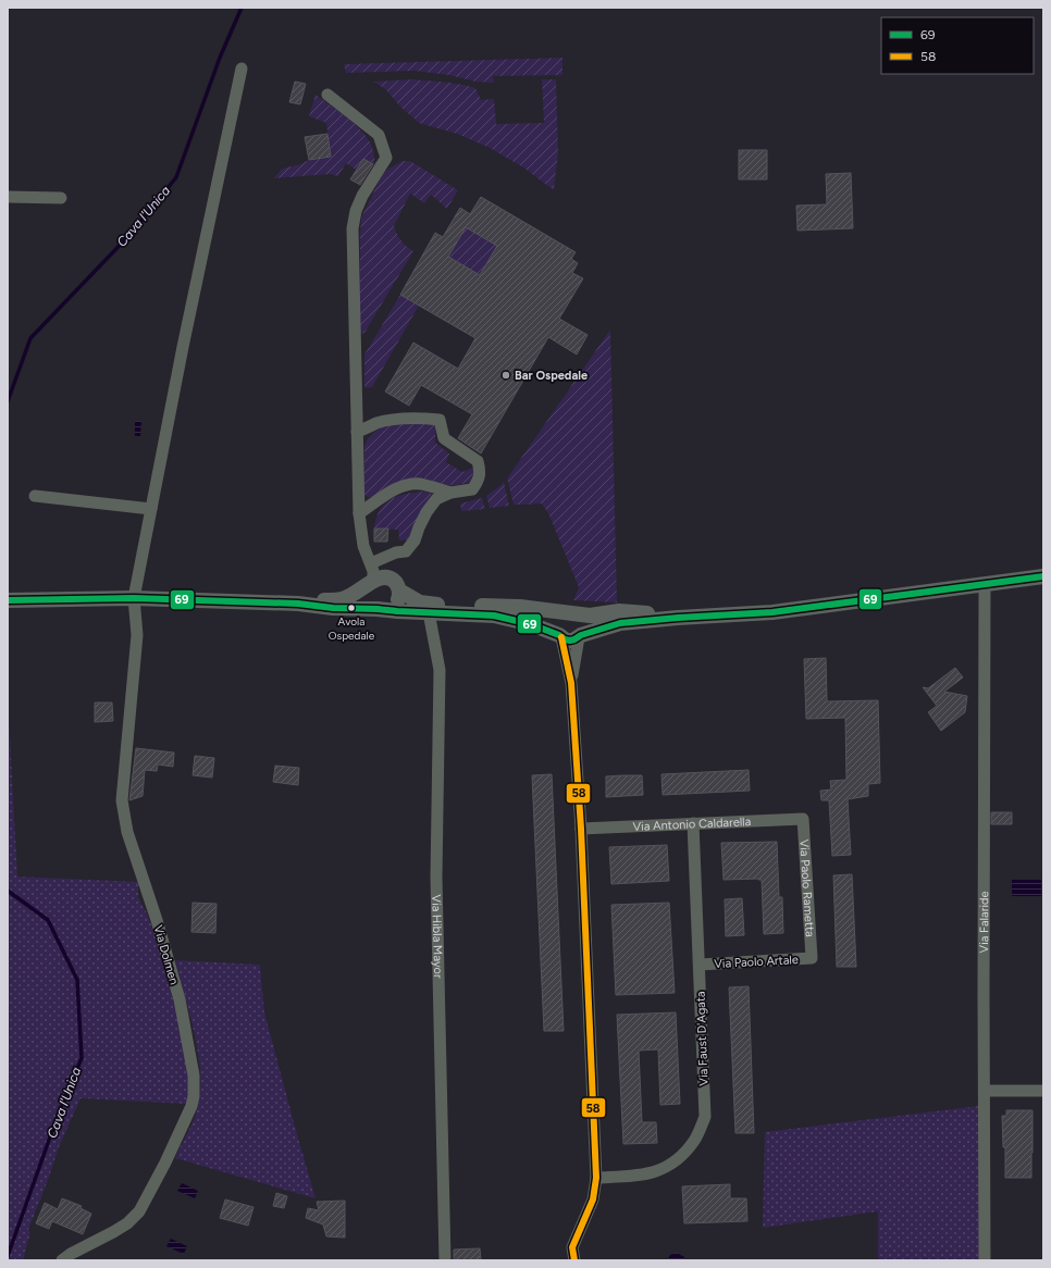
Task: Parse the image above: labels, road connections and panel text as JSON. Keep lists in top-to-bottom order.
{
  "streets": {
    "street": [
      "Via Antonio Caldarella",
      "Via Paolo Rametta",
      "Via Falaride",
      "Via Hibla Mayor",
      "Via Dolmen",
      "Via Paolo Artale",
      "Via Faust D'Agata"
    ]
  },
  "crossings": [
    ["Via Antonio Caldarella", "Via Paolo Rametta"],
    ["Via Antonio Caldarella", "Via Faust D'Agata"],
    ["Via Paolo Rametta", "Via Paolo Artale"],
    ["Via Paolo Artale", "Via Faust D'Agata"]
  ],
  "water": ["Cava l'Unica"],
  "places": ["Bar Ospedale", "Avola Ospedale"],
  "lines": ["transit line 69", "transit line 58"],
  "legend": ["69", "58"]
}
